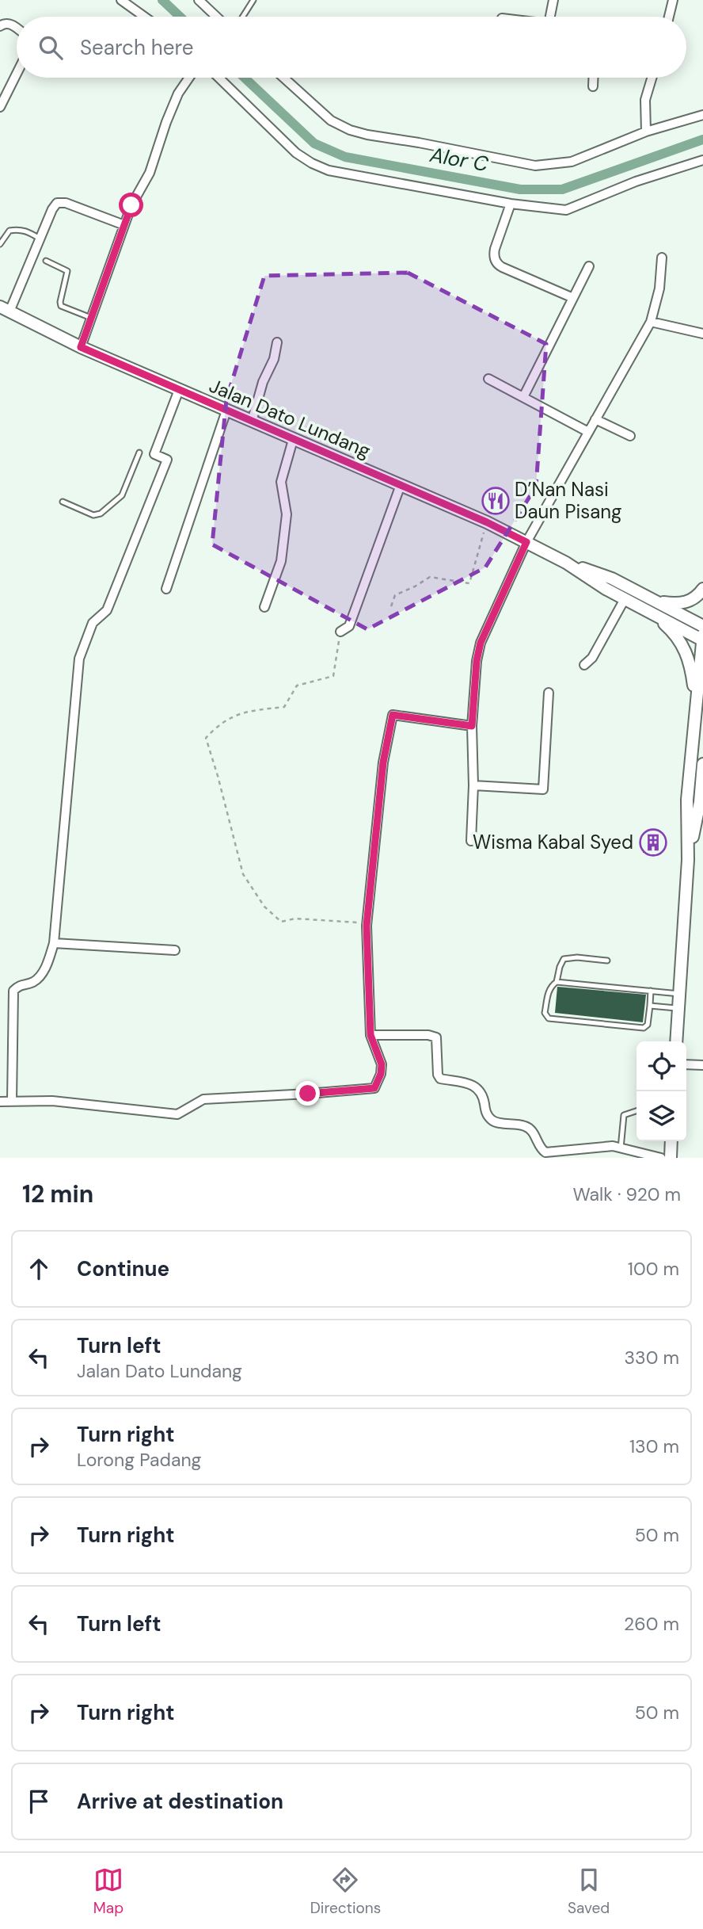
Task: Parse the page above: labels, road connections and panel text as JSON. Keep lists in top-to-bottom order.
{
  "streets": {
    "main road": ["Jalan Dato Lundang"]
  },
  "water": ["Alor C"],
  "places": {
    "restaurant": ["D’Nan Nasi Daun Pisang"],
    "building": ["Wisma Kabal Syed"]
  },
  "page": {
    "search": "Search here",
    "heading": ["12 min", "Walk · 920 m"],
    "list": [
      ["Continue", "100 m"],
      ["Turn left", "Jalan Dato Lundang", "330 m"],
      ["Turn right", "Lorong Padang", "130 m"],
      ["Turn right", "50 m"],
      ["Turn left", "260 m"],
      ["Turn right", "50 m"],
      "Arrive at destination"
    ],
    "nav": ["Map", "Directions", "Saved"]
  }
}
